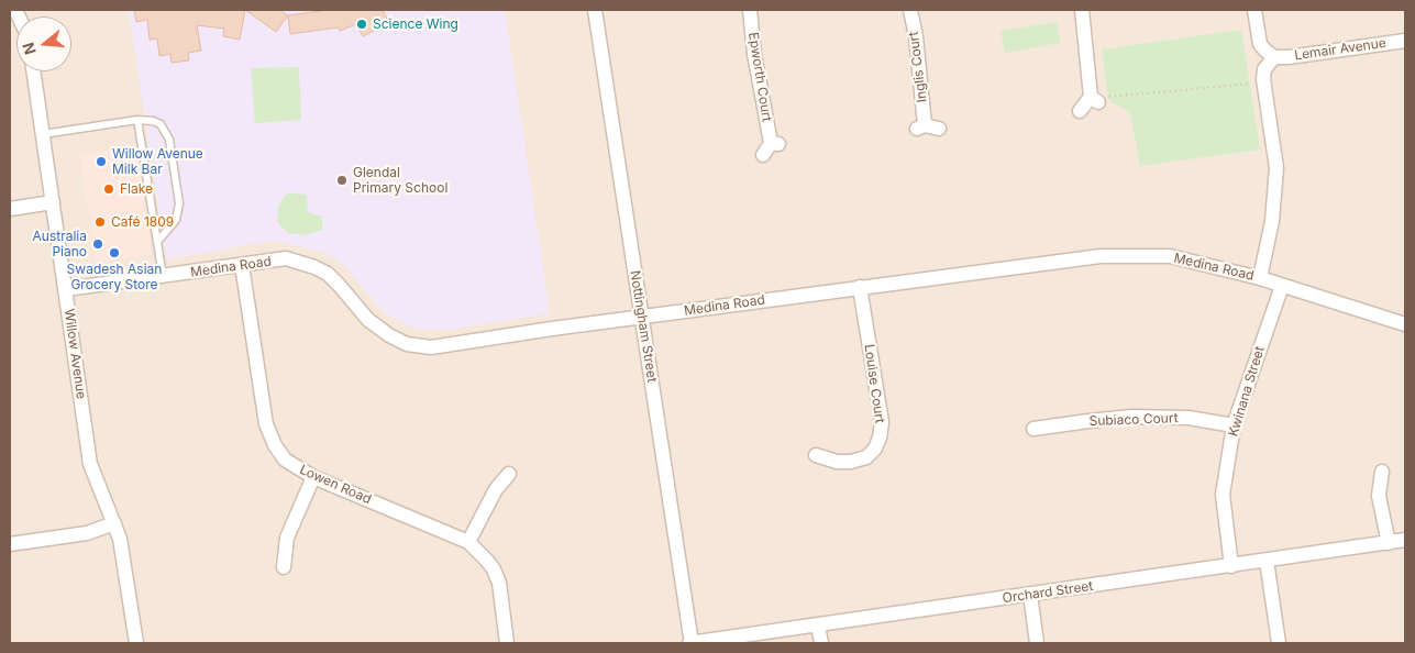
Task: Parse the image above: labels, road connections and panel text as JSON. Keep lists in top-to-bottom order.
{
  "streets": {
    "street": [
      "Lemair Avenue",
      "Inglis Court",
      "Epworth Court",
      "Medina Road",
      "Nottingham Street",
      "Willow Avenue",
      "Louise Court",
      "Kwinana Street",
      "Subiaco Court",
      "Lowen Road",
      "Orchard Street"
    ]
  },
  "crossings": [
    ["Medina Road", "Nottingham Street"],
    ["Medina Road", "Willow Avenue"],
    ["Medina Road", "Louise Court"],
    ["Medina Road", "Kwinana Street"],
    ["Medina Road", "Lowen Road"],
    ["Nottingham Street", "Orchard Street"],
    ["Kwinana Street", "Subiaco Court"],
    ["Kwinana Street", "Orchard Street"]
  ],
  "places": [
    "Science Wing",
    "Willow Avenue Milk Bar",
    "Glendal Primary School",
    "Flake",
    "Café 1809",
    "Australia Piano",
    "Swadesh Asian Grocery Store"
  ],
  "north": "left"
}
